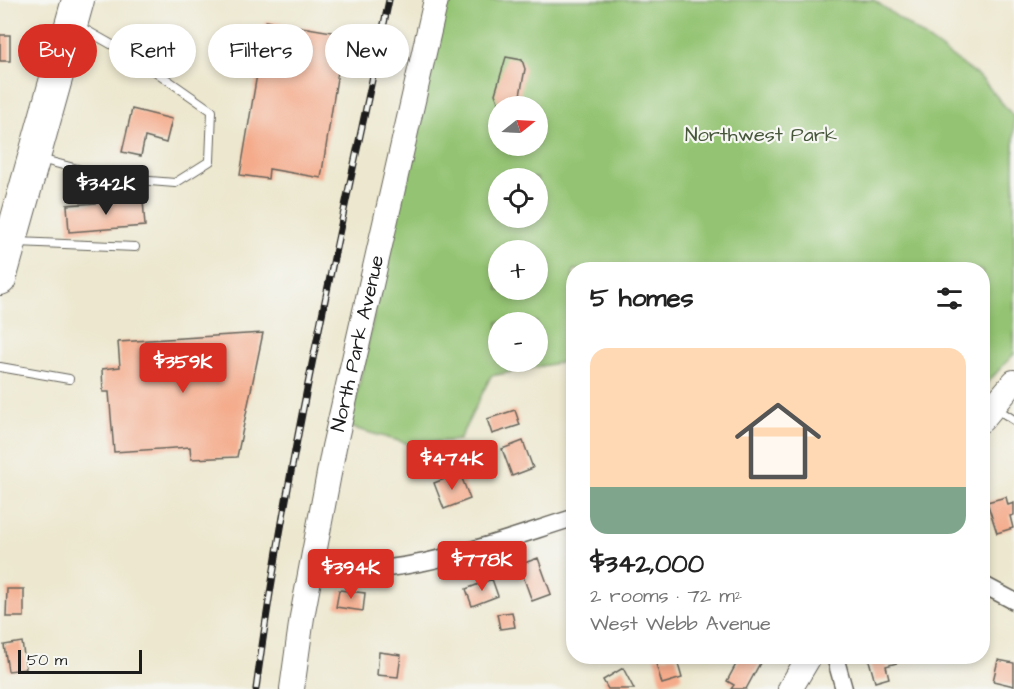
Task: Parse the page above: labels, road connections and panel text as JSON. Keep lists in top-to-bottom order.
{
  "streets": {
    "street": ["North Park Avenue"]
  },
  "parks": ["Northwest Park"],
  "scale_bar": "50 m",
  "north": "right",
  "page": {
    "chip": [
      "Buy",
      "Rent",
      "Filters",
      "New"
    ],
    "map_buttons": ["+", "−"],
    "price": [
      "$342K",
      "$359K",
      "$474K",
      "$778K",
      "$394K"
    ],
    "heading": "5 homes",
    "list": [
      {
        "name": "$342,000",
        "note": "2 rooms · 72 m² · West Webb Avenue"
      }
    ],
    "scale": "50 m"
  }
}
